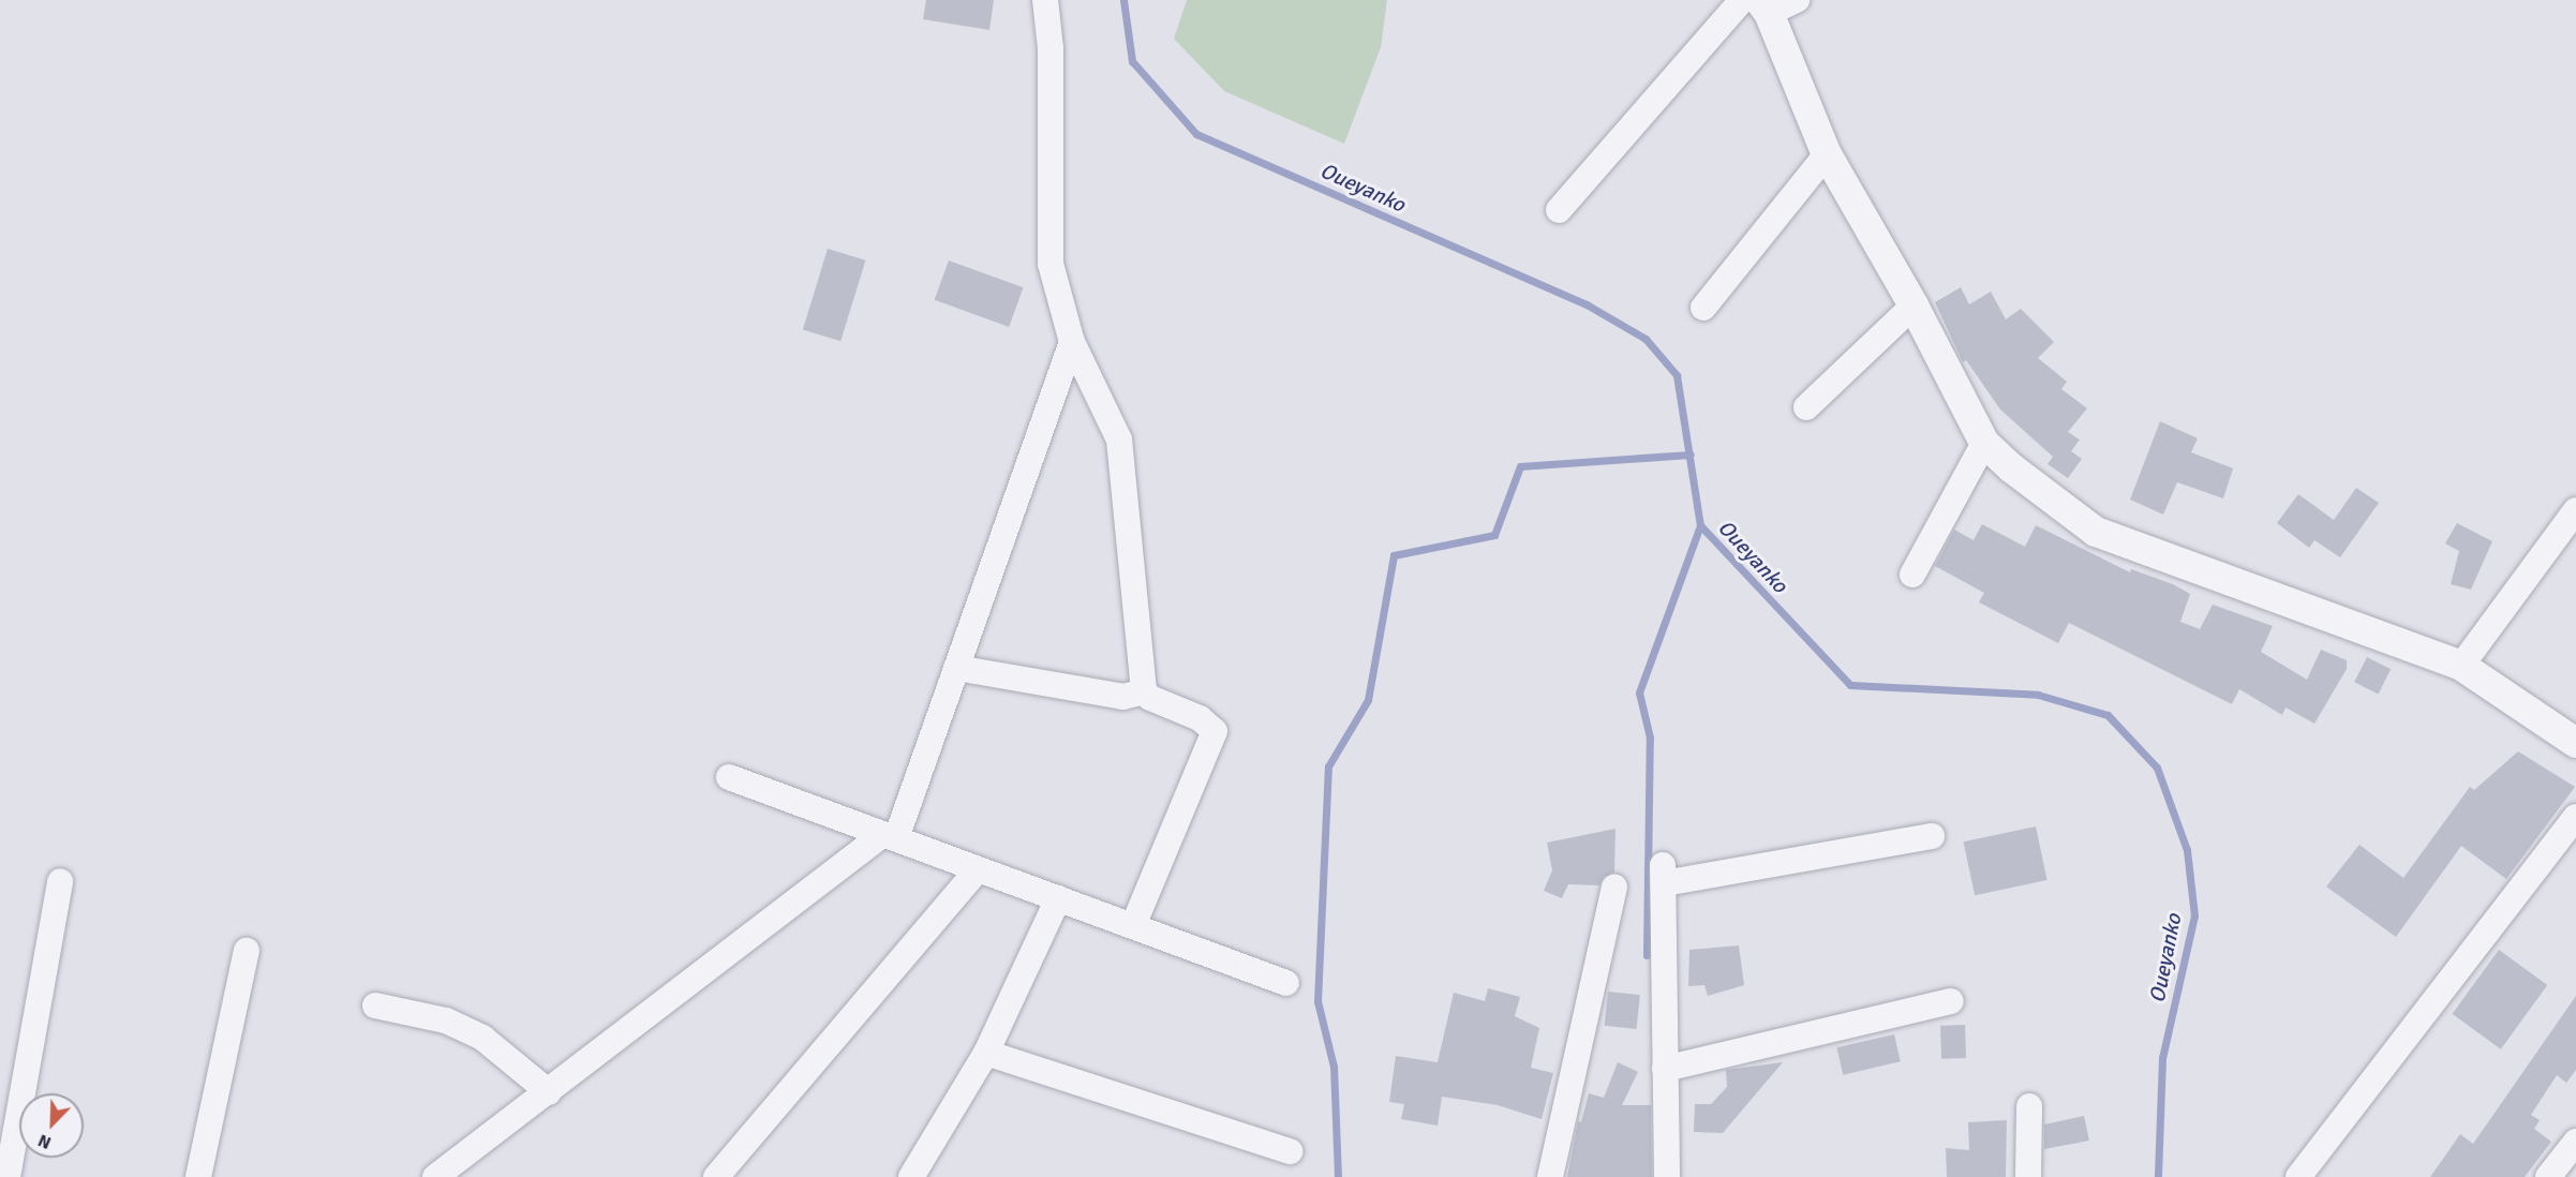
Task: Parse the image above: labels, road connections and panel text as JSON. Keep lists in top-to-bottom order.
{
  "water": ["Oueyanko"],
  "north": "bottom left"
}
